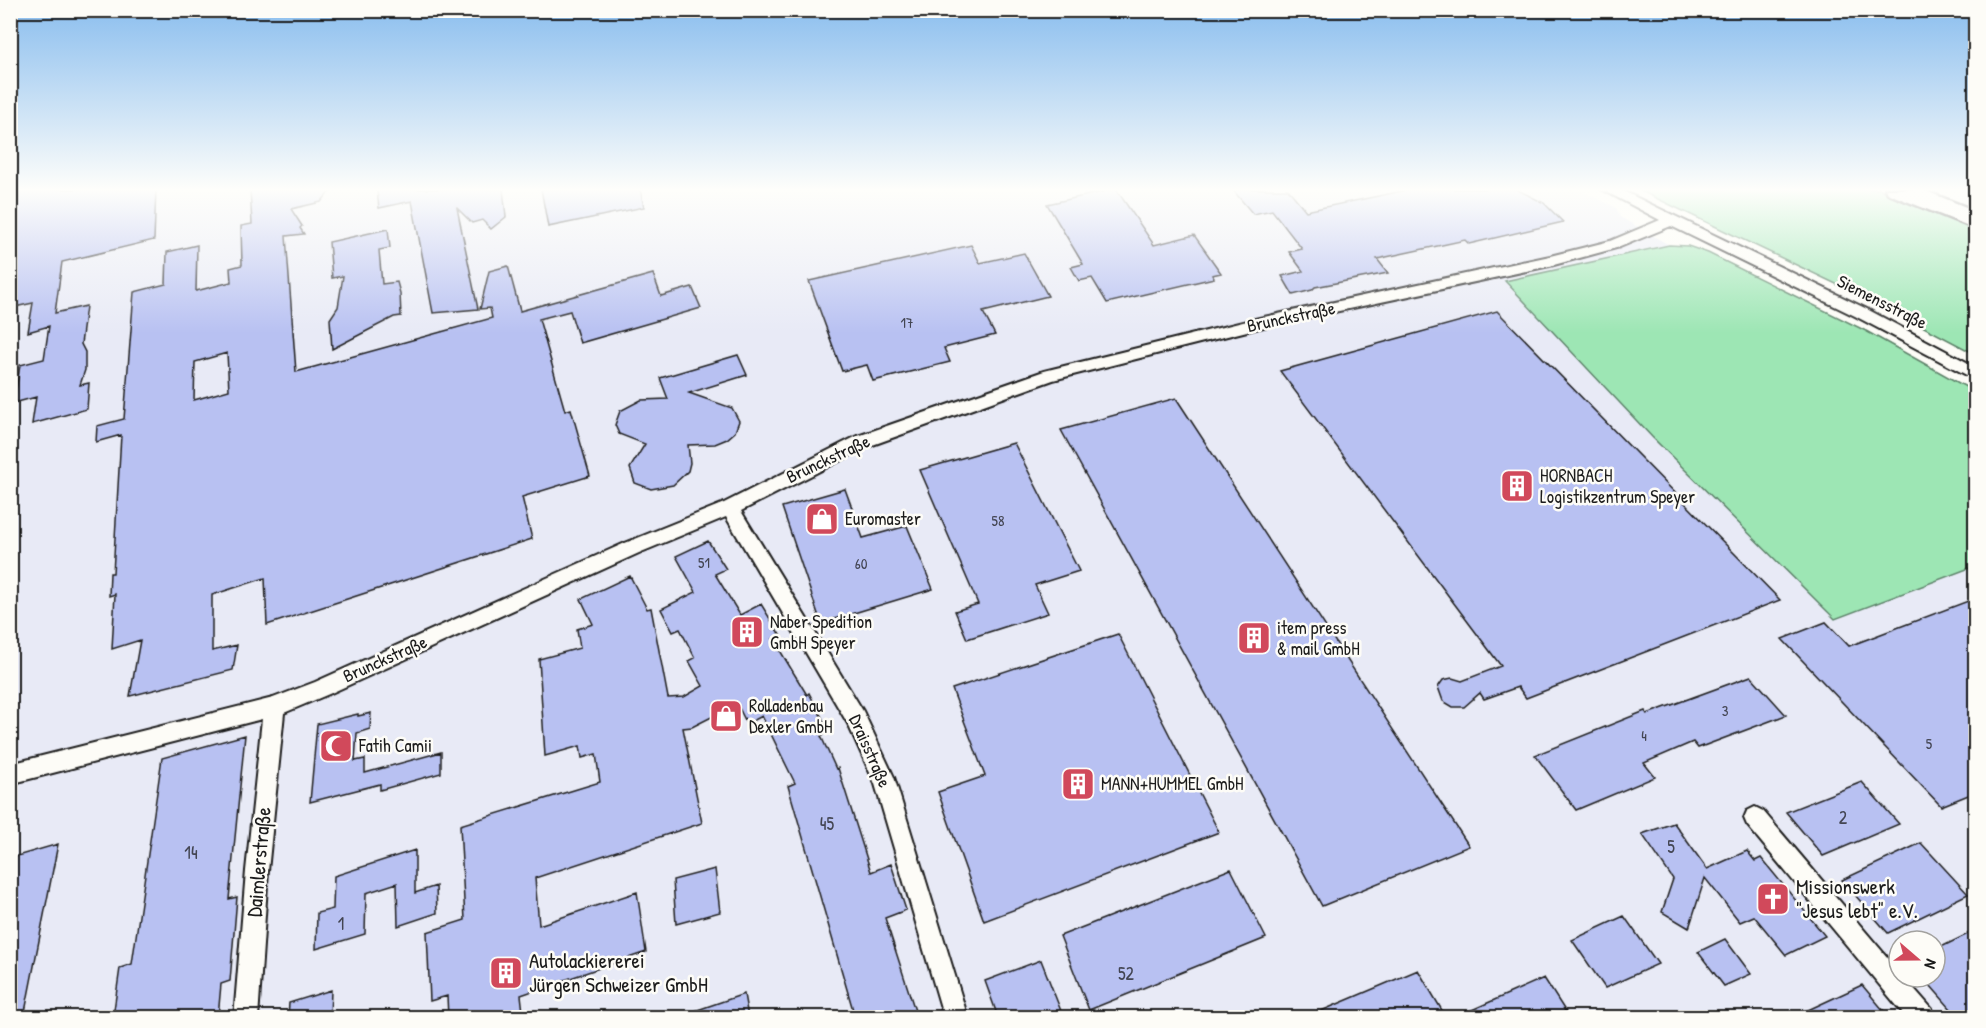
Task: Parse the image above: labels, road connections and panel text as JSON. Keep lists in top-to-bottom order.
{
  "streets": {
    "street": [
      "Siemensstraße",
      "Brunckstraße",
      "Draisstraße",
      "Daimlerstraße"
    ]
  },
  "crossings": [
    ["Brunckstraße", "Draisstraße"],
    ["Brunckstraße", "Daimlerstraße"]
  ],
  "places": {
    "building": [
      "HORNBACH Logistikzentrum Speyer",
      "Naber Spedition GmbH Speyer",
      "item press & mail GmbH",
      "MANN+HUMMEL GmbH",
      "Autolackiererei Jürgen Schweizer GmbH"
    ],
    "shop": ["Euromaster", "Rolladenbau Dexler GmbH"],
    "mosque": ["Fatih Camii"],
    "church": ["Missionswerk \"Jesus lebt\" e.V."]
  },
  "house_numbers": [
    "17",
    "58",
    "51",
    "60",
    "3",
    "4",
    "5",
    "2",
    "45",
    "5",
    "14",
    "1",
    "52"
  ],
  "north": "right"
}
